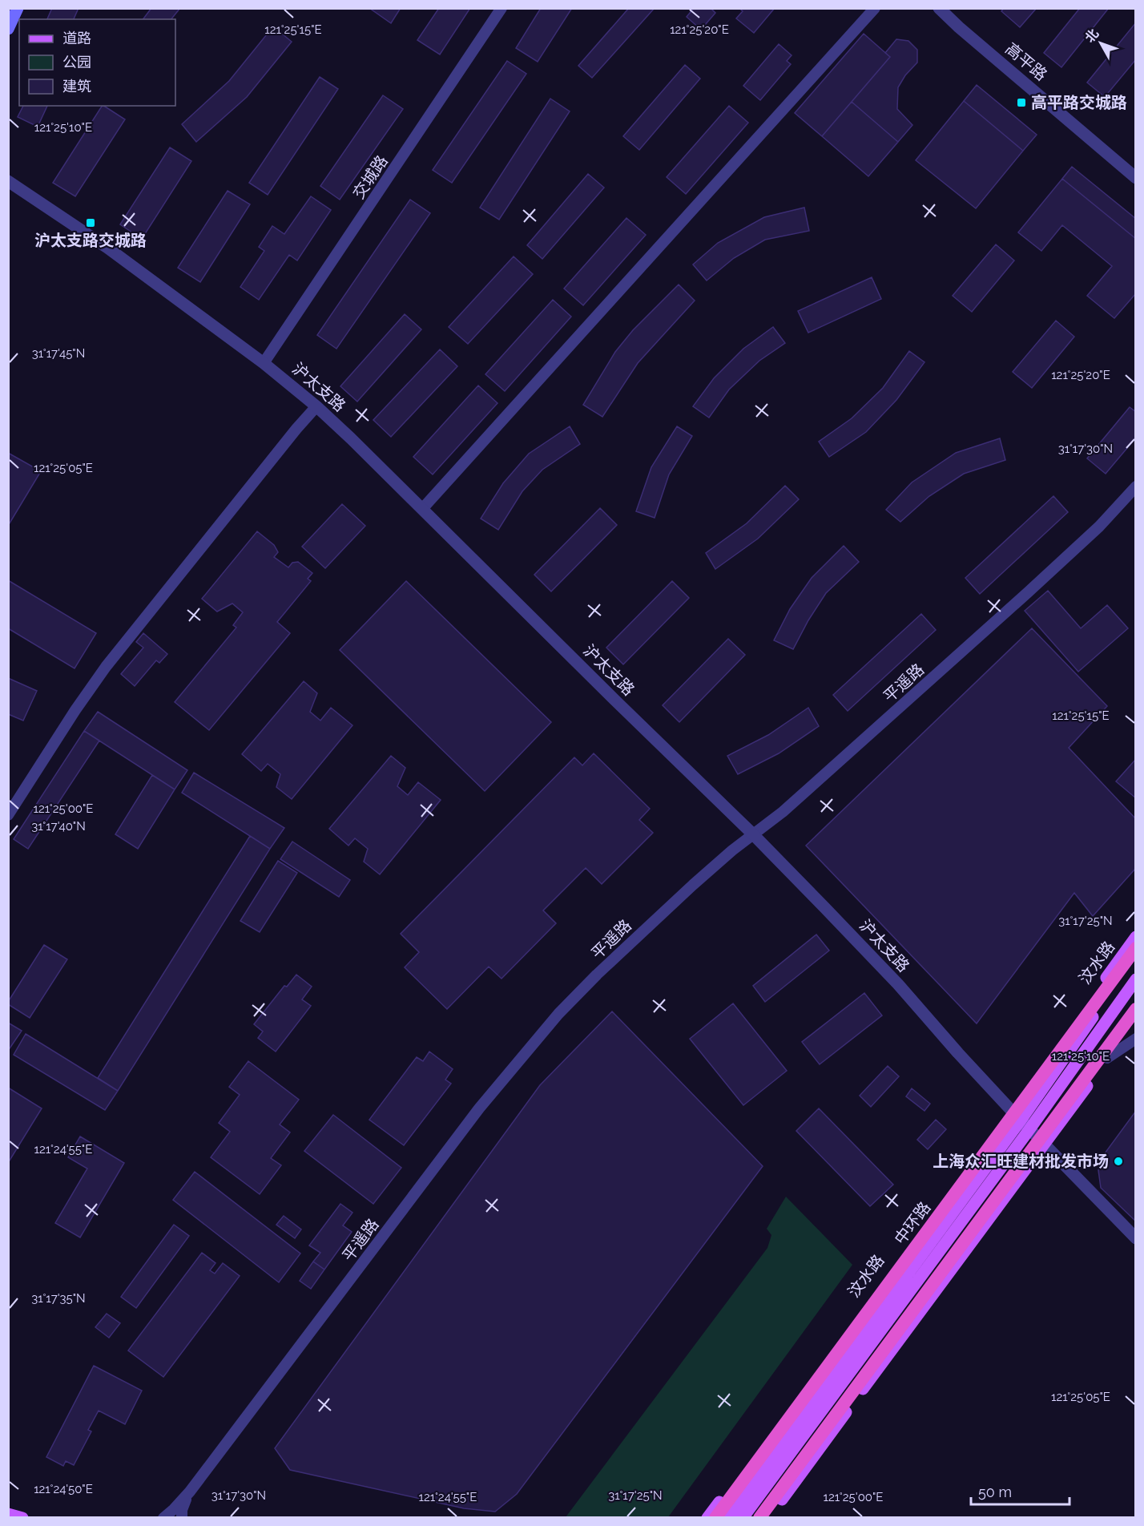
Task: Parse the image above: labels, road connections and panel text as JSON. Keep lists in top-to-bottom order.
{
  "streets": {
    "highway": ["中环路"],
    "main road": ["汶水路"],
    "street": [
      "高平路",
      "交城路",
      "沪太支路",
      "平遥路"
    ]
  },
  "crossings": [
    ["交城路", "沪太支路"],
    ["沪太支路", "平遥路"],
    ["沪太支路", "汶水路"]
  ],
  "places": {
    "transit": ["高平路交城路", "沪太支路交城路"],
    "other": ["上海众汇旺建材批发市场"]
  },
  "legend": ["道路", "公园", "建筑"],
  "scale_bar": "50 m",
  "north": "top left",
  "coordinates": [
    "121°25'15\"E",
    "121°25'20\"E",
    "121°25'10\"E",
    "31°17'45\"N",
    "31°17'30\"N",
    "121°25'05\"E",
    "121°25'00\"E",
    "31°17'40\"N",
    "31°17'25\"N",
    "121°24'55\"E",
    "31°17'35\"N",
    "121°24'50\"E"
  ]
}
